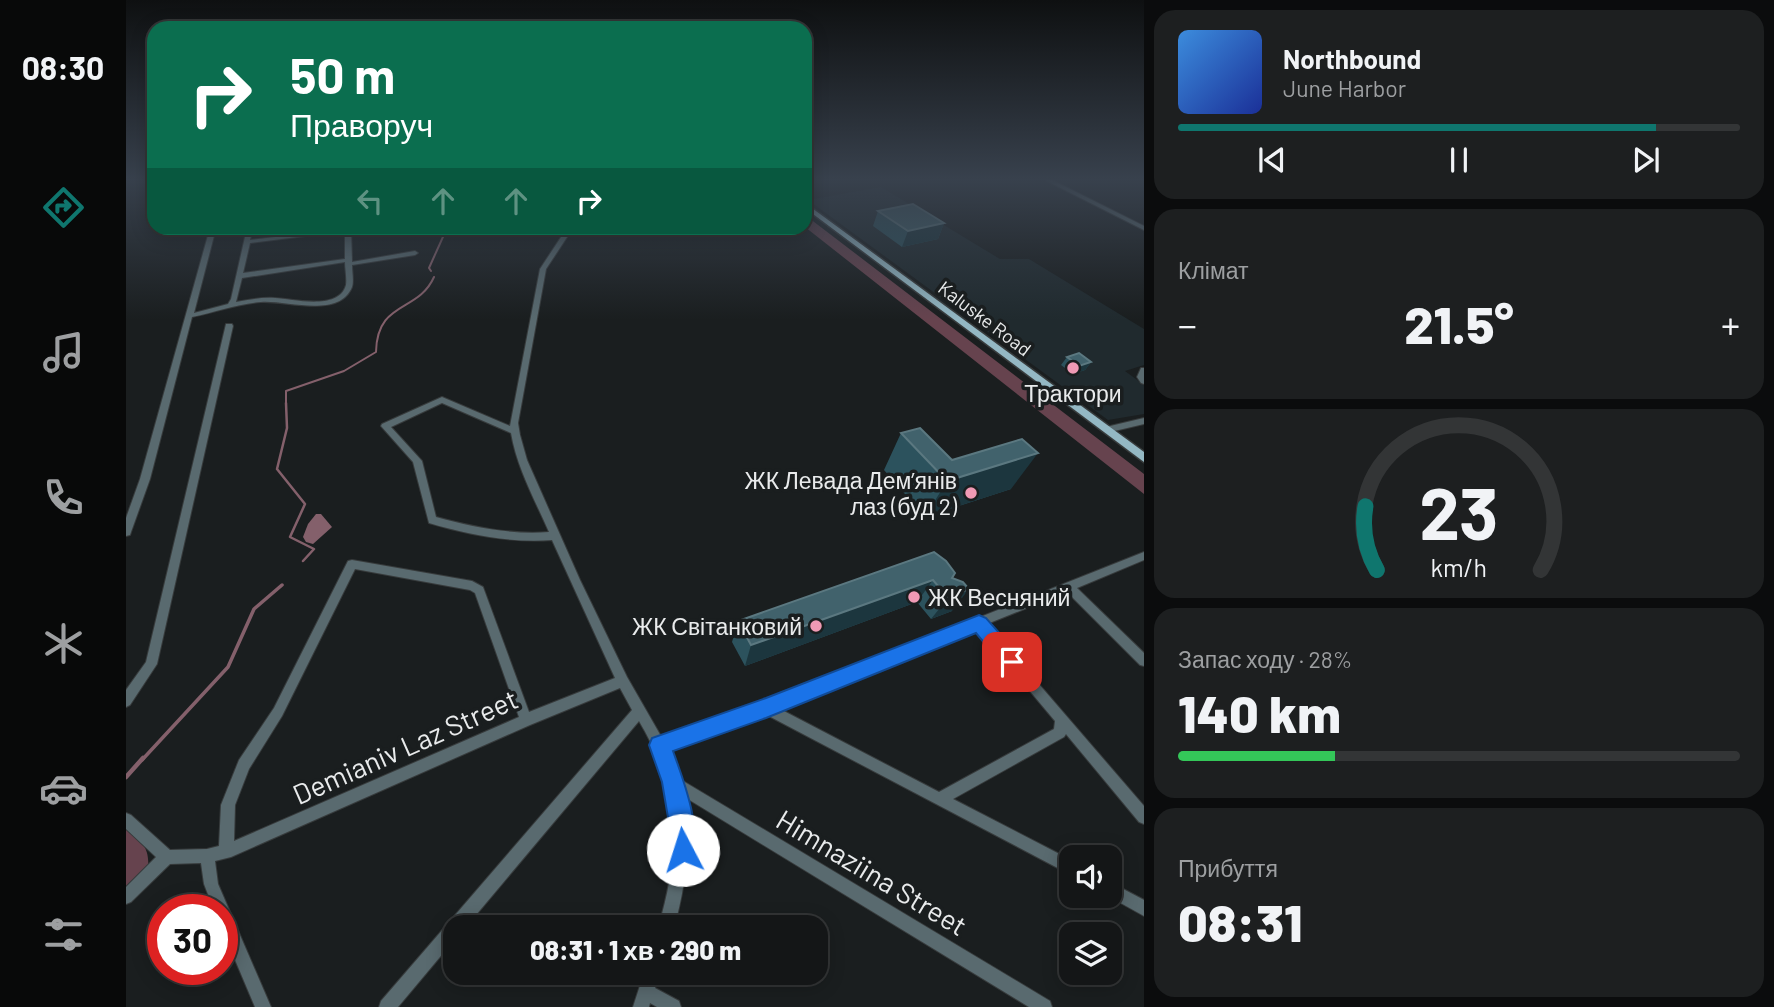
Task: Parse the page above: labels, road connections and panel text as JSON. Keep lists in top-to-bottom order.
{
  "streets": {
    "main road": ["Kaluske Road"],
    "street": ["Demianiv Laz Street", "Himnaziina Street"]
  },
  "places": [
    "Трактори",
    "ЖК Левада Дем’янів лаз (буд 2)",
    "ЖК Весняний",
    "ЖК Світанковий"
  ],
  "page": {
    "tabs": "08:30",
    "turn": ["50 m", "Праворуч"],
    "song": ["Northbound", "June Harbor"],
    "tile": [
      "Клімат",
      ["Запас ходу · 28%", "140 km"],
      ["Прибуття", "08:31"]
    ],
    "heat": ["−", "21.5°", "+"],
    "limit": "30",
    "trip": "08:31 · 1 хв · 290 m",
    "gauge": ["23", "km/h"]
  }
}
